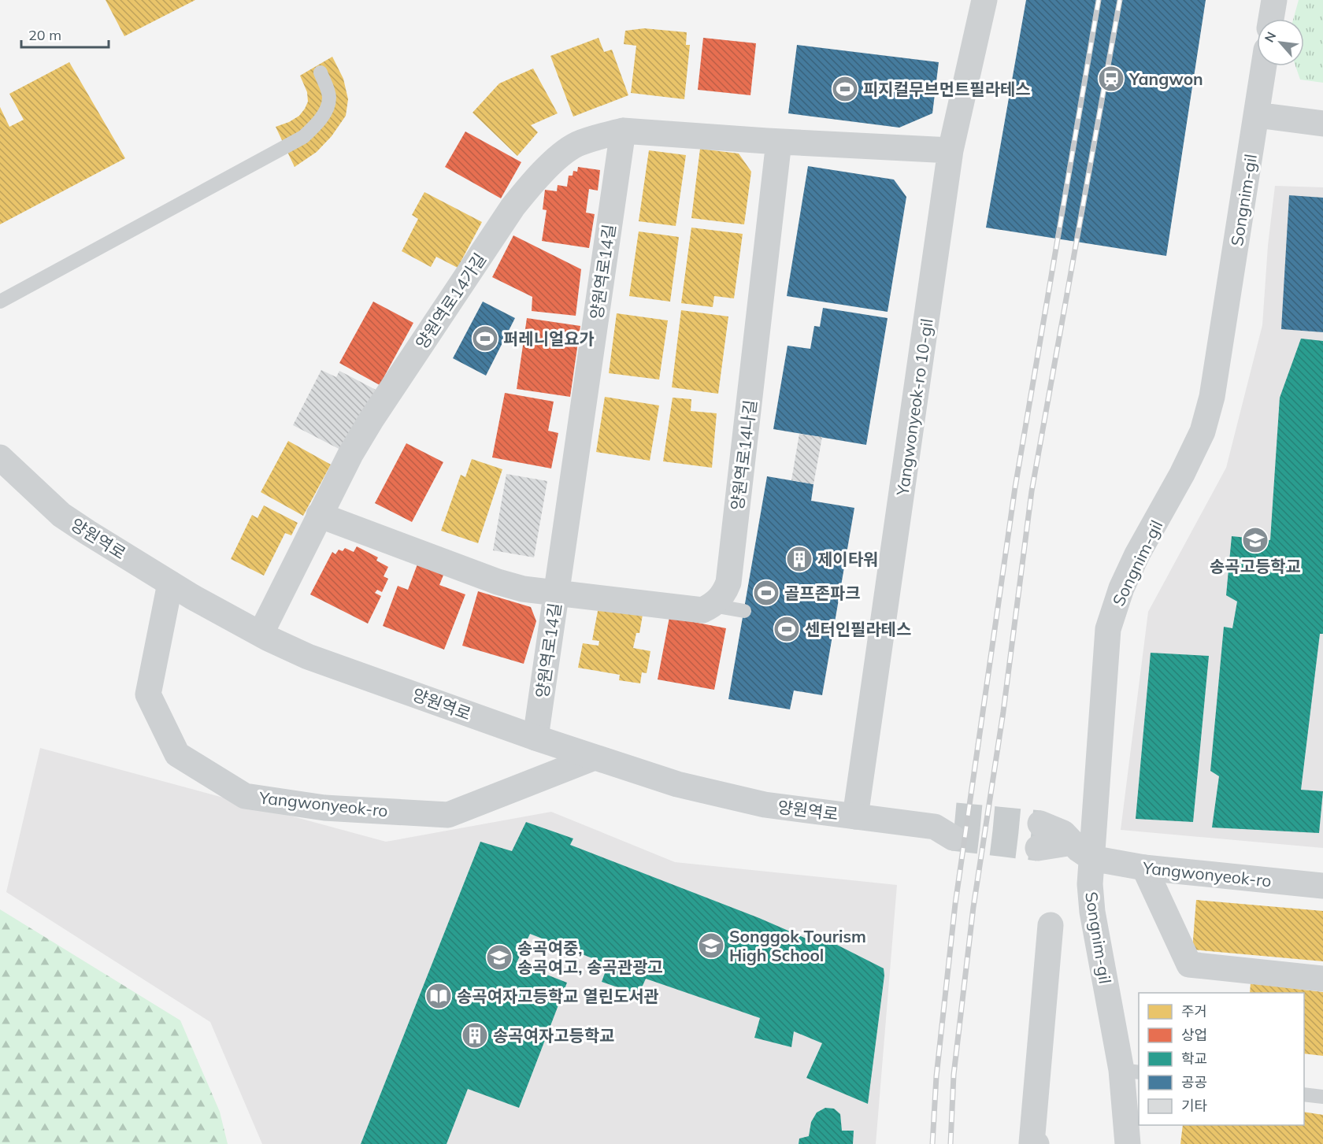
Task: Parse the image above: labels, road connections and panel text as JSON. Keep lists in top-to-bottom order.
{
  "streets": {
    "street": [
      "Songnim-gil",
      "양원역로14길",
      "양원역로14가길",
      "Yangwonyeok-ro 10-gil",
      "양원역로14나길",
      "양원역로",
      "Yangwonyeok-ro"
    ]
  },
  "crossings": [
    ["Songnim-gil", "Yangwonyeok-ro"],
    ["양원역로14길", "양원역로14가길"],
    ["양원역로14길", "양원역로"],
    ["양원역로14가길", "양원역로"],
    ["Yangwonyeok-ro 10-gil", "양원역로"],
    ["양원역로", "Yangwonyeok-ro"]
  ],
  "places": {
    "station": ["Yangwon"],
    "sports": [
      "피지컬무브먼트필라테스",
      "퍼레니얼요가",
      "골프존파크",
      "센터인필라테스"
    ],
    "school or university": ["송곡고등학교", "Songgok Tourism High School", "송곡여중, 송곡여고, 송곡관광고"],
    "building": ["제이타워", "송곡여자고등학교"],
    "library": ["송곡여자고등학교 열린도서관"]
  },
  "legend": [
    "주거",
    "상업",
    "학교",
    "공공",
    "기타"
  ],
  "scale_bar": "20 m",
  "north": "top left"
}
